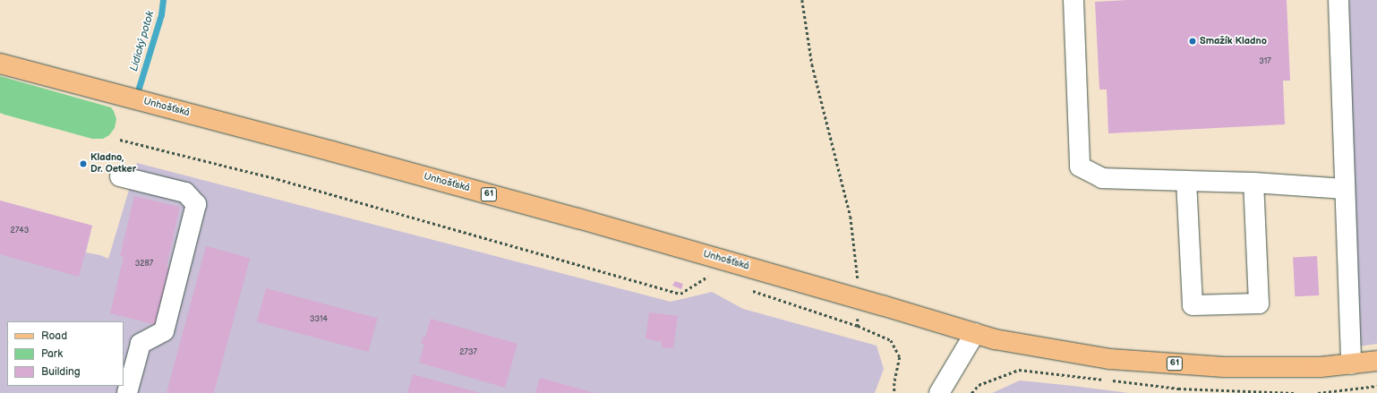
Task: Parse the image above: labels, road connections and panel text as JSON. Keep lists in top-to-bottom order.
{
  "streets": {
    "main road": ["Unhošťská", "61"]
  },
  "crossings": [
    ["Unhošťská", "61"]
  ],
  "water": ["Lidický potok"],
  "places": ["Smažík Kladno", "Kladno, Dr. Oetker"],
  "house_numbers": [
    "317",
    "2743",
    "3287",
    "3314",
    "2737"
  ],
  "legend": ["Road", "Park", "Building"]
}
